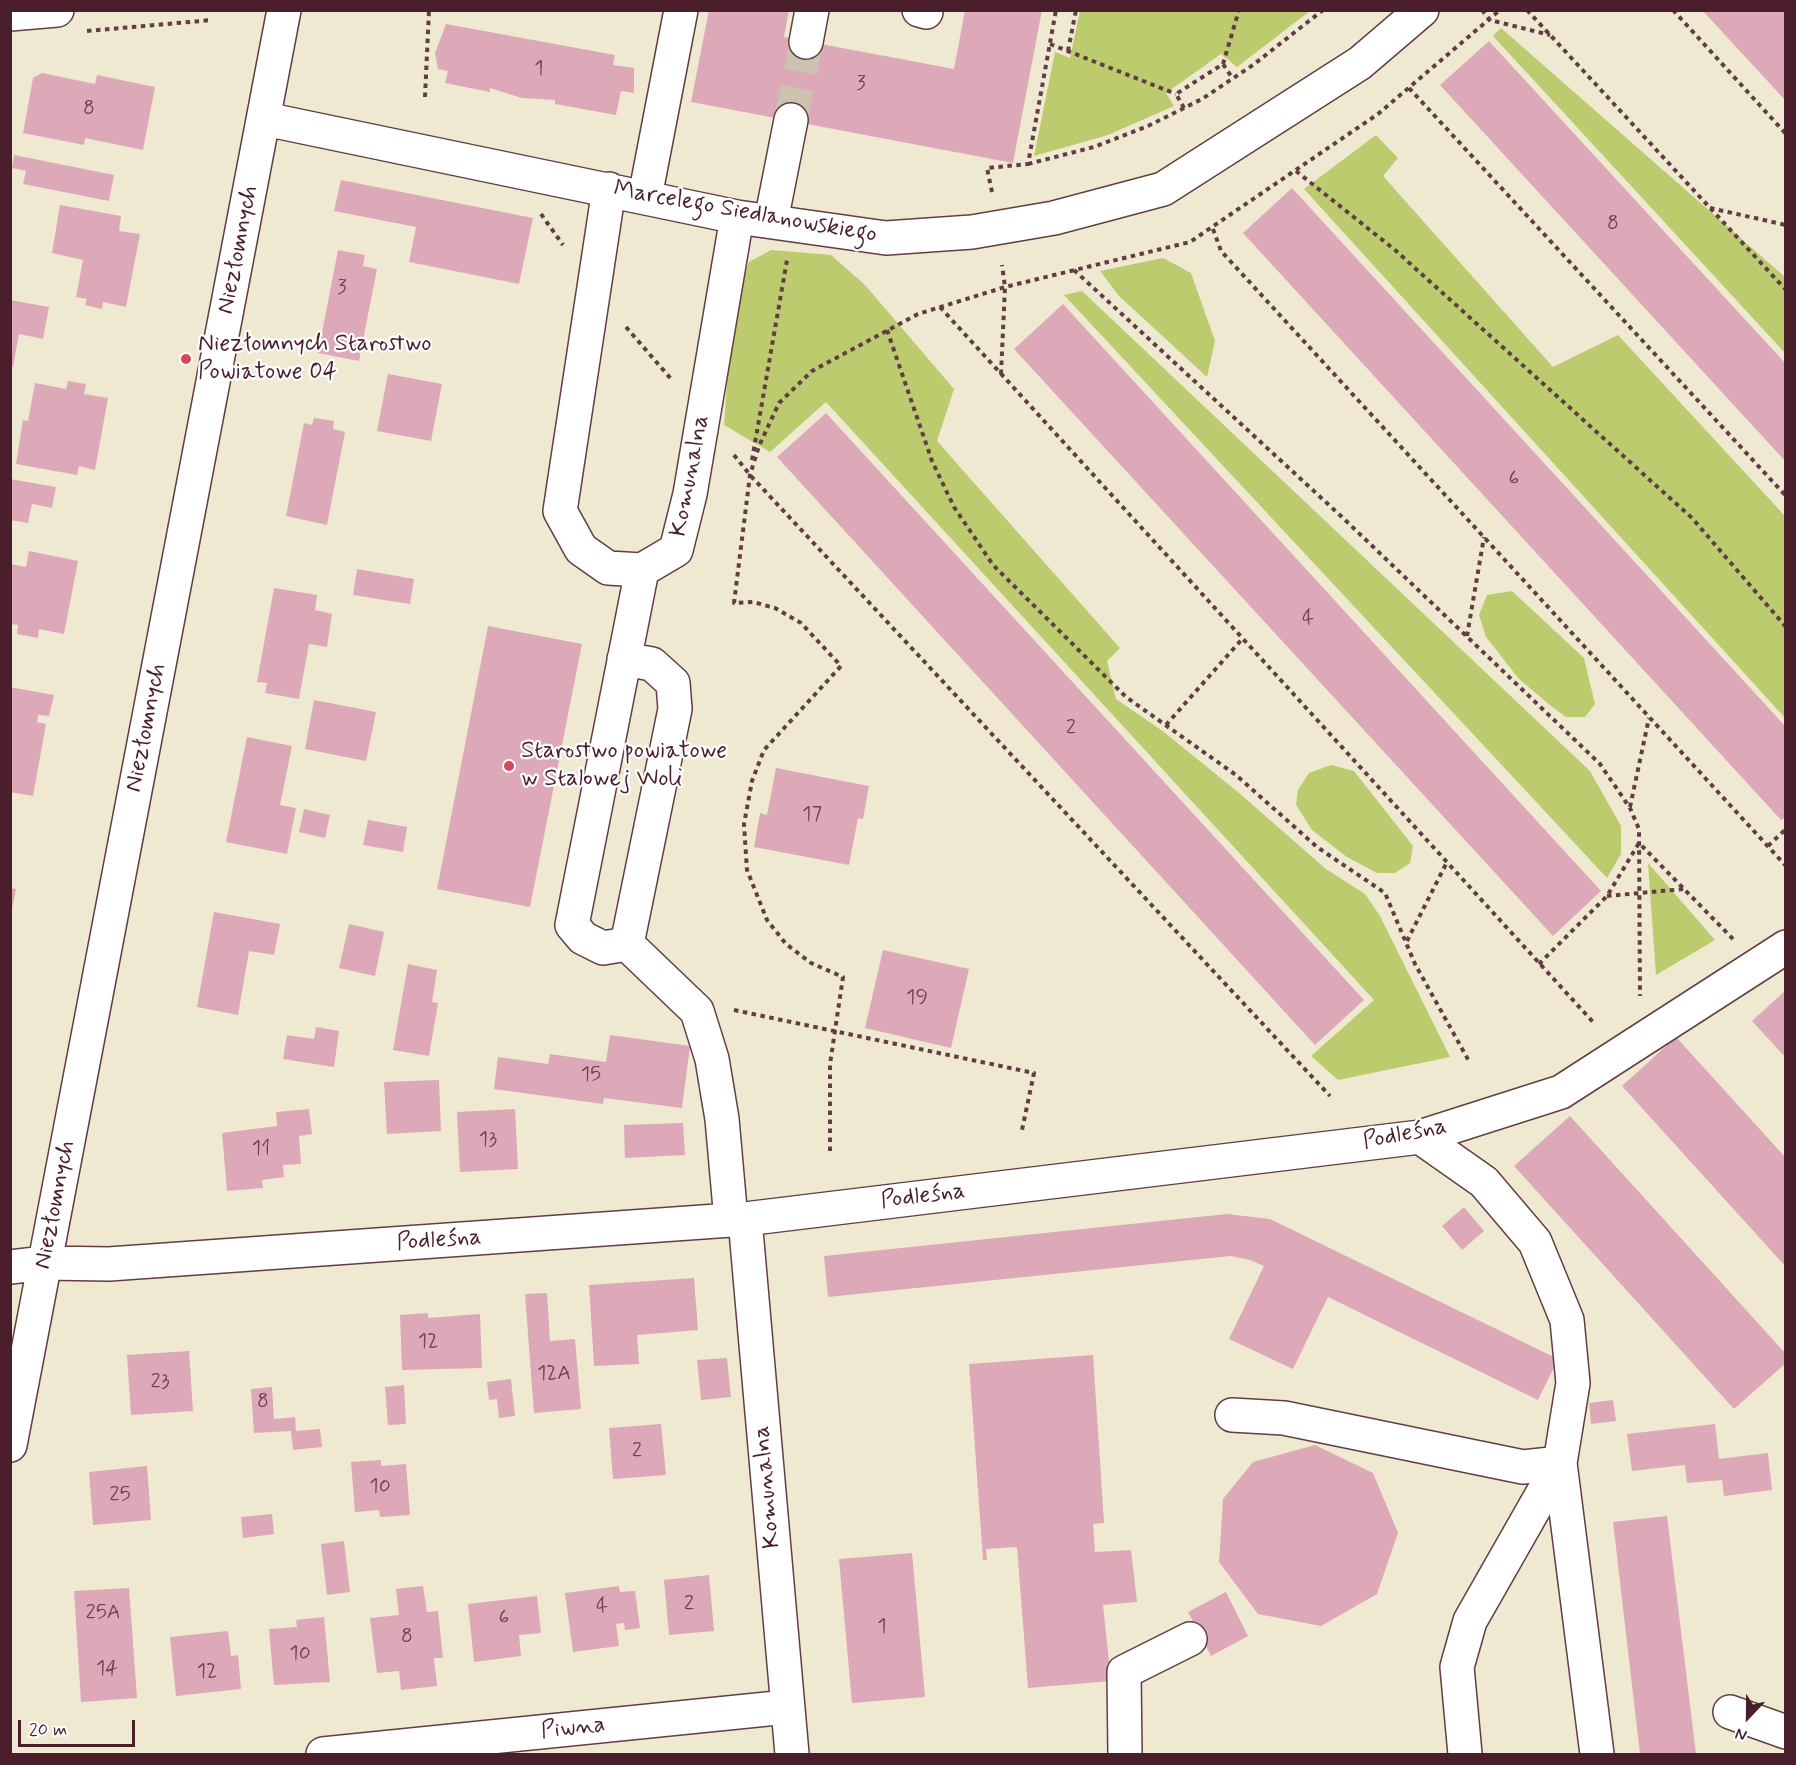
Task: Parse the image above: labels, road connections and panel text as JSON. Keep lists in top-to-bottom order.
{
  "streets": {
    "street": [
      "Marcelego Siedlanowskiego",
      "Niezłomnych",
      "Komunalna",
      "Podleśna",
      "Piwna"
    ]
  },
  "crossings": [
    ["Marcelego Siedlanowskiego", "Niezłomnych"],
    ["Marcelego Siedlanowskiego", "Komunalna"],
    ["Niezłomnych", "Podleśna"],
    ["Komunalna", "Podleśna"],
    ["Komunalna", "Piwna"]
  ],
  "places": ["Niezłomnych Starostwo Powiatowe 04", "Starostwo powiatowe w Stalowej Woli"],
  "house_numbers": [
    "1",
    "3",
    "8",
    "8",
    "3",
    "6",
    "4",
    "2",
    "17",
    "19",
    "15",
    "13",
    "11",
    "12",
    "12A",
    "23",
    "8",
    "2",
    "10",
    "25",
    "2",
    "4",
    "25A",
    "6",
    "1",
    "8",
    "10",
    "14",
    "12"
  ],
  "scale_bar": "20 m",
  "north": "bottom"
}
